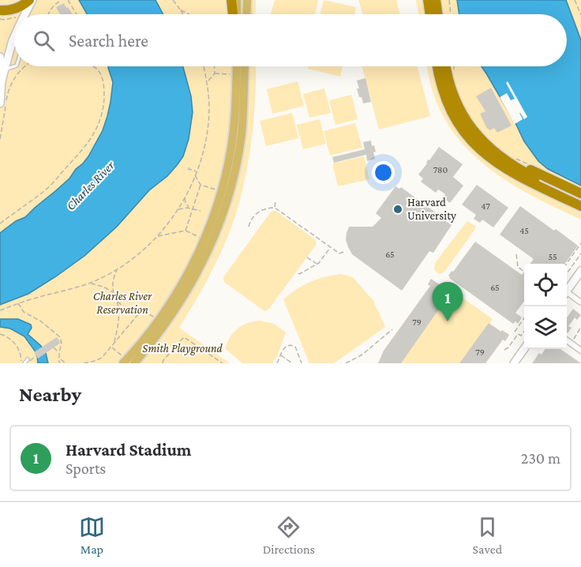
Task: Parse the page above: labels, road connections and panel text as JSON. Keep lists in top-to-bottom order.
{
  "water": ["Charles River"],
  "parks": ["Charles River Reservation", "Smith Playground"],
  "places": ["Harvard University"],
  "house_numbers": [
    "780",
    "47",
    "45",
    "65",
    "55",
    "65",
    "79",
    "79"
  ],
  "page": {
    "search": "Search here",
    "pins": "1",
    "heading": "Nearby",
    "list": [
      {
        "mark": "1",
        "name": "Harvard Stadium",
        "note": "Sports",
        "value": "230 m"
      }
    ],
    "nav": ["Map", "Directions", "Saved"]
  }
}
